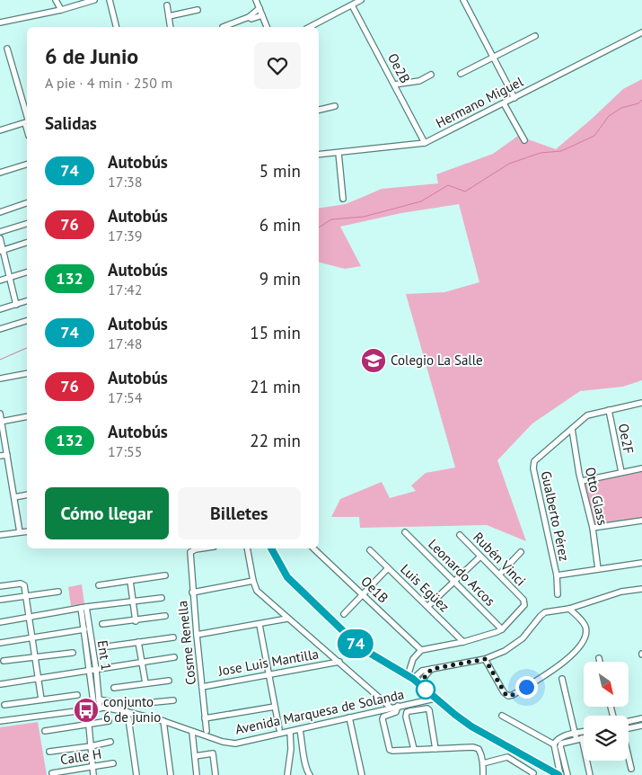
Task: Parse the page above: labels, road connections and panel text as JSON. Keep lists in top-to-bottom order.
{
  "streets": {
    "street": [
      "Oe2B",
      "Hermano Miguel",
      "Oe2F",
      "Otto Glass",
      "Gualberto Pérez",
      "Rubén Vinci",
      "Leonardo Arcos",
      "Luis Egüez",
      "Oe1B",
      "Cosme Renella",
      "Ent 1",
      "Jose Luis Mantilla",
      "Avenida Marquesa de Solanda",
      "Calle H"
    ]
  },
  "crossings": [
    ["Oe2B", "Hermano Miguel"],
    ["Oe2F", "Gualberto Pérez"],
    ["Otto Glass", "Gualberto Pérez"],
    ["Rubén Vinci", "Leonardo Arcos"],
    ["Cosme Renella", "Jose Luis Mantilla"],
    ["Ent 1", "Avenida Marquesa de Solanda"]
  ],
  "places": {
    "school or university": ["Colegio La Salle"],
    "bus stop": ["conjunto 6 de junio"]
  },
  "lines": ["bus line 74"],
  "north": "bottom right",
  "page": {
    "on_map": "74",
    "heading": [
      ["6 de Junio", "A pie · 4 min · 250 m"],
      "Salidas"
    ],
    "list": [
      {
        "mark": "74",
        "name": "Autobús",
        "note": "17:38",
        "value": "5 min"
      },
      {
        "mark": "76",
        "name": "Autobús",
        "note": "17:39",
        "value": "6 min"
      },
      {
        "mark": "132",
        "name": "Autobús",
        "note": "17:42",
        "value": "9 min"
      },
      {
        "mark": "74",
        "name": "Autobús",
        "note": "17:48",
        "value": "15 min"
      },
      {
        "mark": "76",
        "name": "Autobús",
        "note": "17:54",
        "value": "21 min"
      },
      {
        "mark": "132",
        "name": "Autobús",
        "note": "17:55",
        "value": "22 min"
      }
    ],
    "buttons": ["Cómo llegar", "Billetes"]
  }
}
